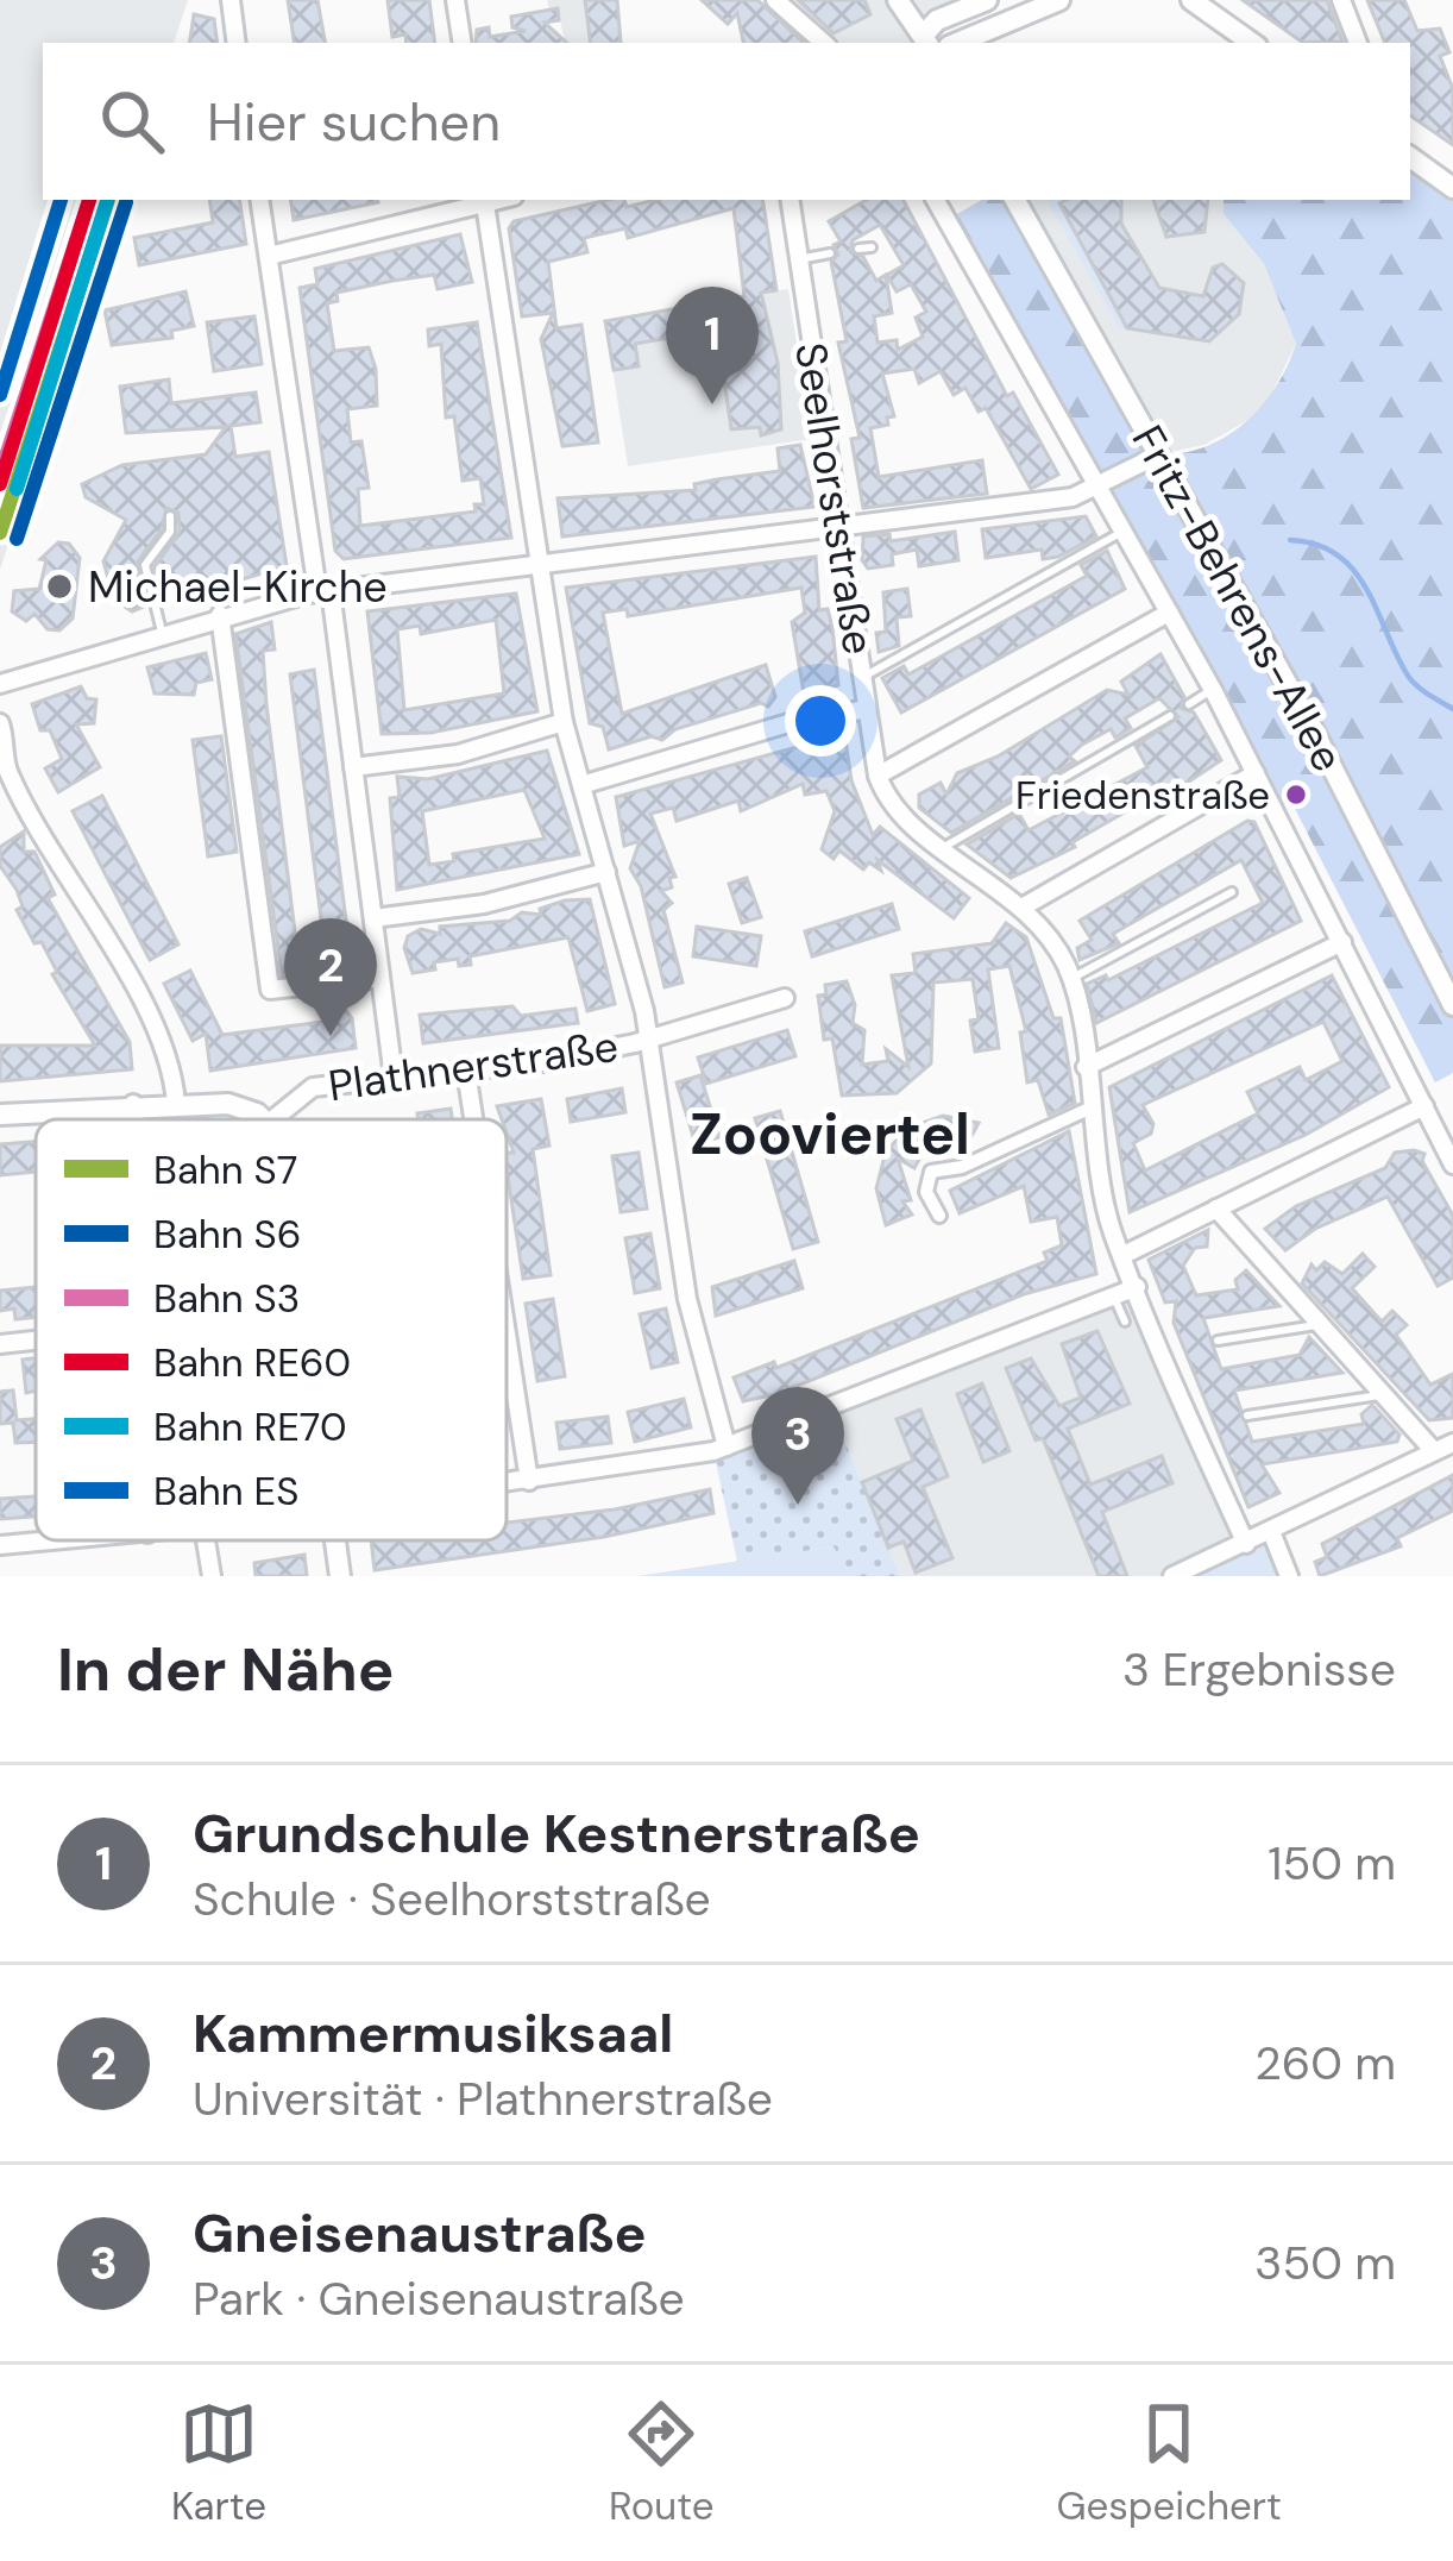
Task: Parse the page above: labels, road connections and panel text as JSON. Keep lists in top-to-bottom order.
{
  "streets": {
    "street": ["Seelhorststraße", "Fritz-Behrens-Allee", "Plathnerstraße"]
  },
  "districts": ["Zooviertel"],
  "places": ["Michael-Kirche", "Friedenstraße"],
  "lines": [
    "rail line S7",
    "rail line S3",
    "rail line RE60",
    "rail line ES",
    "rail line RE70",
    "rail line S6"
  ],
  "legend": [
    "Bahn S7",
    "Bahn S6",
    "Bahn S3",
    "Bahn RE60",
    "Bahn RE70",
    "Bahn ES"
  ],
  "page": {
    "search": "Hier suchen",
    "pins": ["1", "2", "3"],
    "heading": ["In der Nähe", "3 Ergebnisse"],
    "list": [
      {
        "mark": "1",
        "name": "Grundschule Kestnerstraße",
        "note": "Schule · Seelhorststraße",
        "value": "150 m"
      },
      {
        "mark": "2",
        "name": "Kammermusiksaal",
        "note": "Universität · Plathnerstraße",
        "value": "260 m"
      },
      {
        "mark": "3",
        "name": "Gneisenaustraße",
        "note": "Park · Gneisenaustraße",
        "value": "350 m"
      }
    ],
    "nav": ["Karte", "Route", "Gespeichert"]
  }
}
